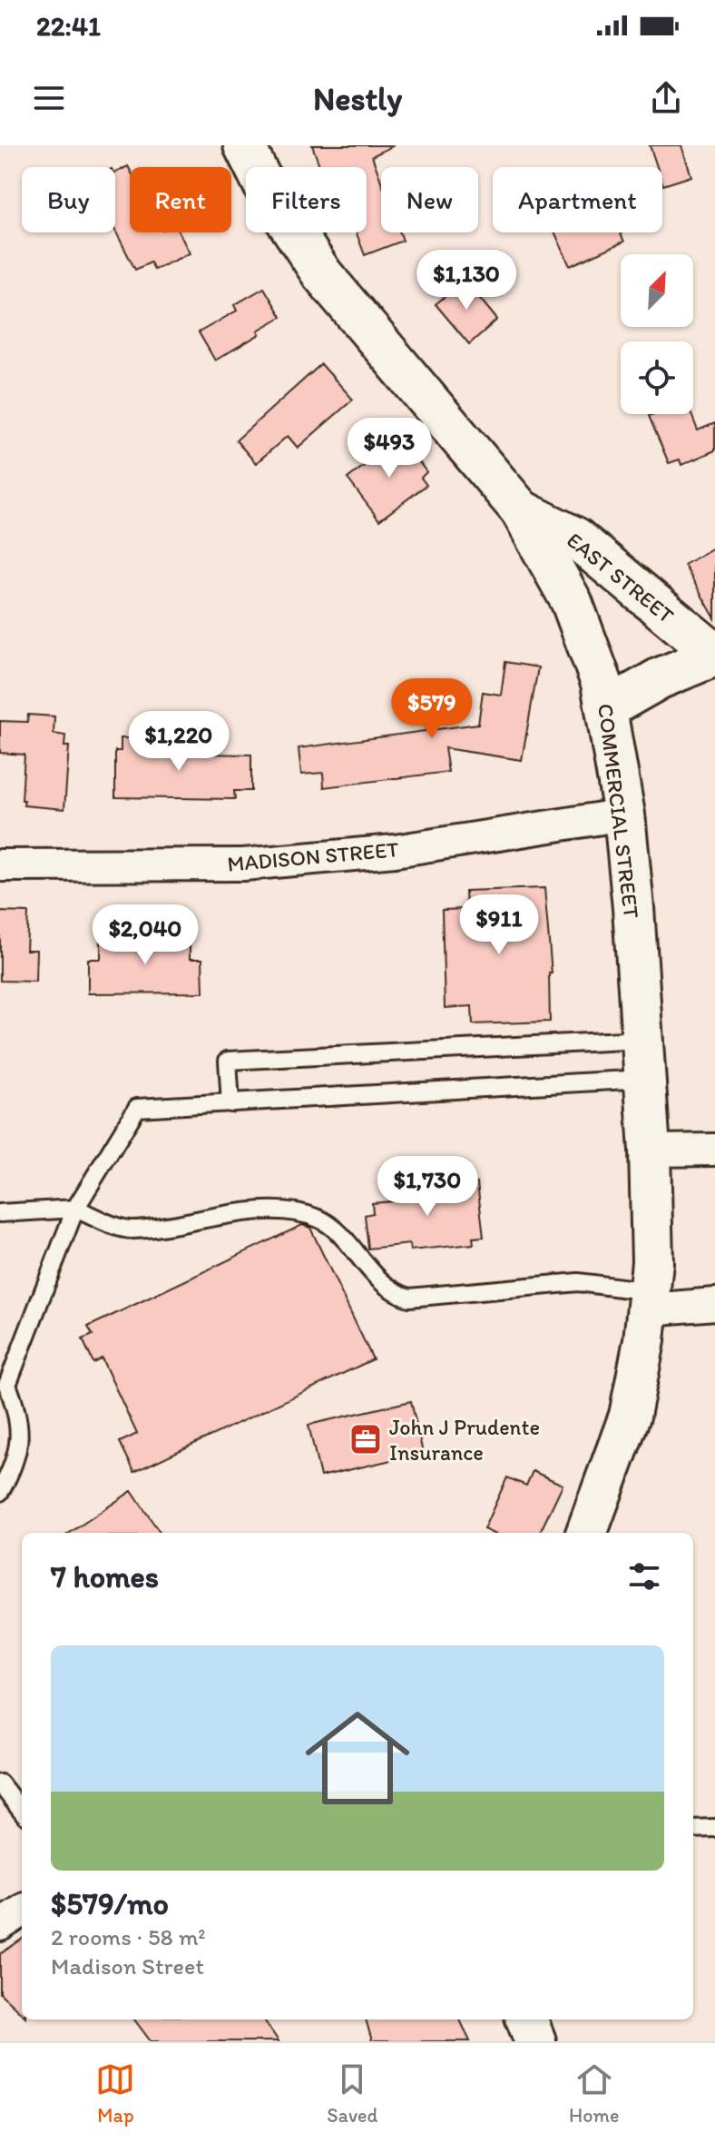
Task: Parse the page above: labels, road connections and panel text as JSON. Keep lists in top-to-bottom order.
{
  "streets": {
    "main road": ["EAST STREET", "COMMERCIAL STREET"],
    "street": ["MADISON STREET"]
  },
  "crossings": [
    ["EAST STREET", "COMMERCIAL STREET"],
    ["COMMERCIAL STREET", "MADISON STREET"]
  ],
  "places": {
    "office": ["John J Prudente Insurance"]
  },
  "north": "top right",
  "page": {
    "status": "22:41",
    "header": "Nestly",
    "chip": [
      "Buy",
      "Rent",
      "Filters",
      "New",
      "Apartment"
    ],
    "price": [
      "$1,130",
      "$493",
      "$579",
      "$1,220",
      "$911",
      "$2,040",
      "$1,730"
    ],
    "heading": "7 homes",
    "list": [
      {
        "name": "$579/mo",
        "note": "2 rooms · 58 m² · Madison Street"
      }
    ],
    "tabs": ["Map", "Saved", "Home"]
  }
}
